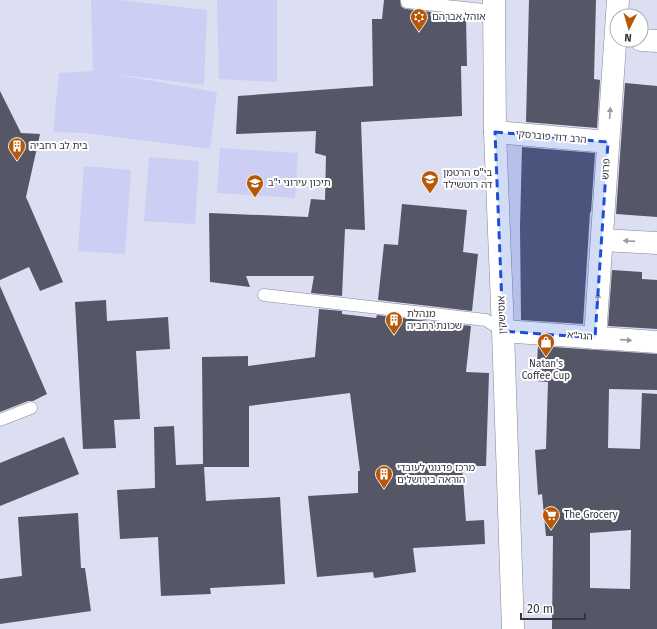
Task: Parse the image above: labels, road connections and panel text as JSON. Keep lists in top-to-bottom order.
{
  "streets": {
    "street": [
      "הרב דוד פוברסקי",
      "פרוש",
      "אוסישקין",
      "הגר\"א"
    ]
  },
  "crossings": [
    ["הרב דוד פוברסקי", "פרוש"],
    ["הרב דוד פוברסקי", "אוסישקין"],
    ["פרוש", "הגר\"א"],
    ["אוסישקין", "הגר\"א"]
  ],
  "one_way": ["פרוש"],
  "places": {
    "synagogue": ["אוהל אברהם"],
    "building": ["בית לב רחביה", "מנהלת שכונת רחביה", "מרכז פדגוגי לעובדי הוראה בירושלים"],
    "school or university": ["בי\"ס הרטמן דה רוטשילד", "תיכון עירוני י\"ב"],
    "shop": ["Natan's Coffee Cup"],
    "supermarket": ["The Grocery"]
  },
  "scale_bar": "20 m",
  "north": "bottom"
}
